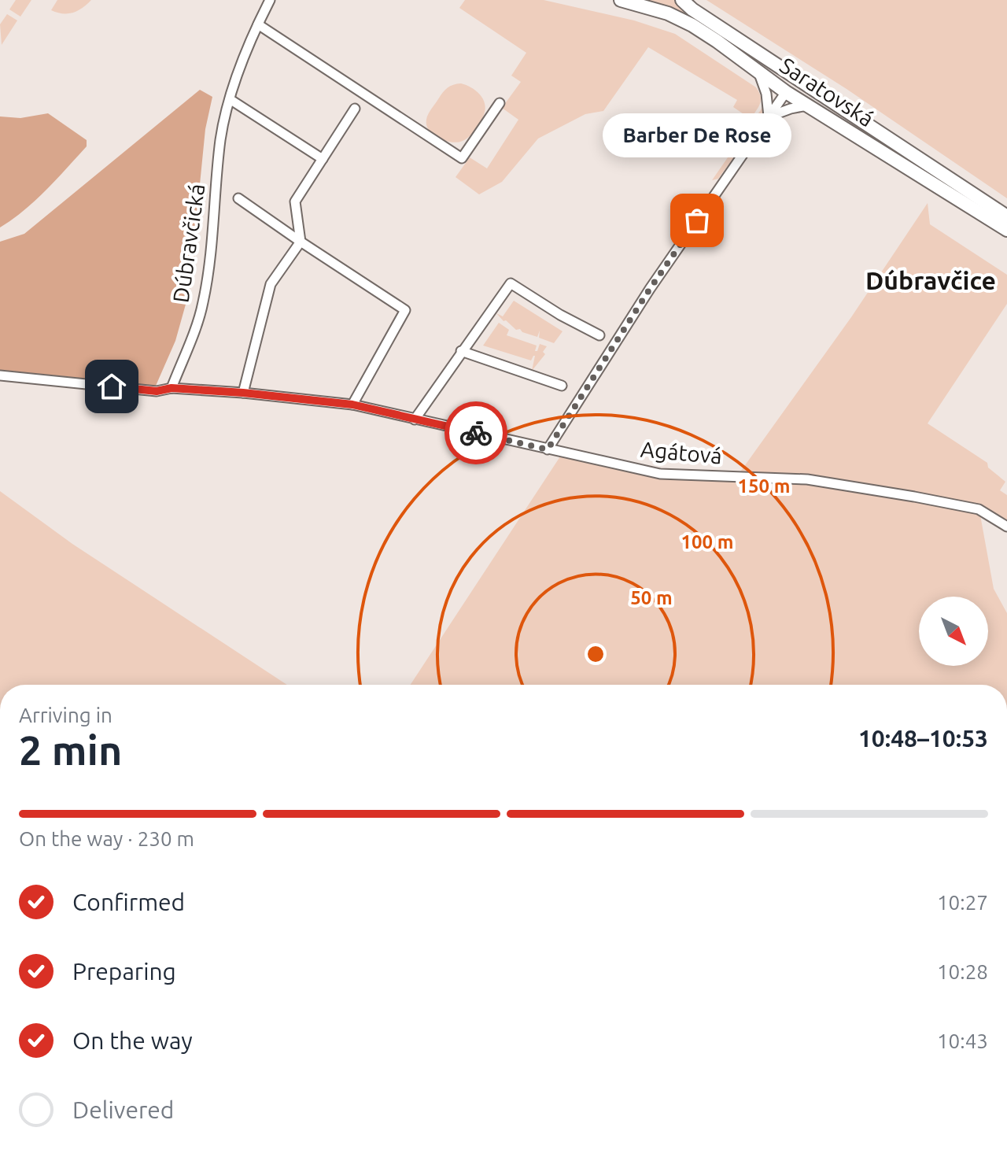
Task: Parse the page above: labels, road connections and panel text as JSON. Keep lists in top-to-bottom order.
{
  "streets": {
    "main road": ["Saratovská"],
    "street": ["Dúbravčická", "Agátová"]
  },
  "crossings": [
    ["Dúbravčická", "Agátová"]
  ],
  "districts": ["Dúbravčice"],
  "places": ["Barber De Rose"],
  "north": "bottom right",
  "page": {
    "bubble": "Barber De Rose",
    "heading": ["2 min", "Arriving in", "10:48–10:53"],
    "bar": "On the way · 230 m",
    "list": [
      ["Confirmed", "10:27"],
      ["Preparing", "10:28"],
      ["On the way", "10:43"],
      "Delivered"
    ]
  },
  "rings": ["150 m", "100 m", "50 m"]
}
